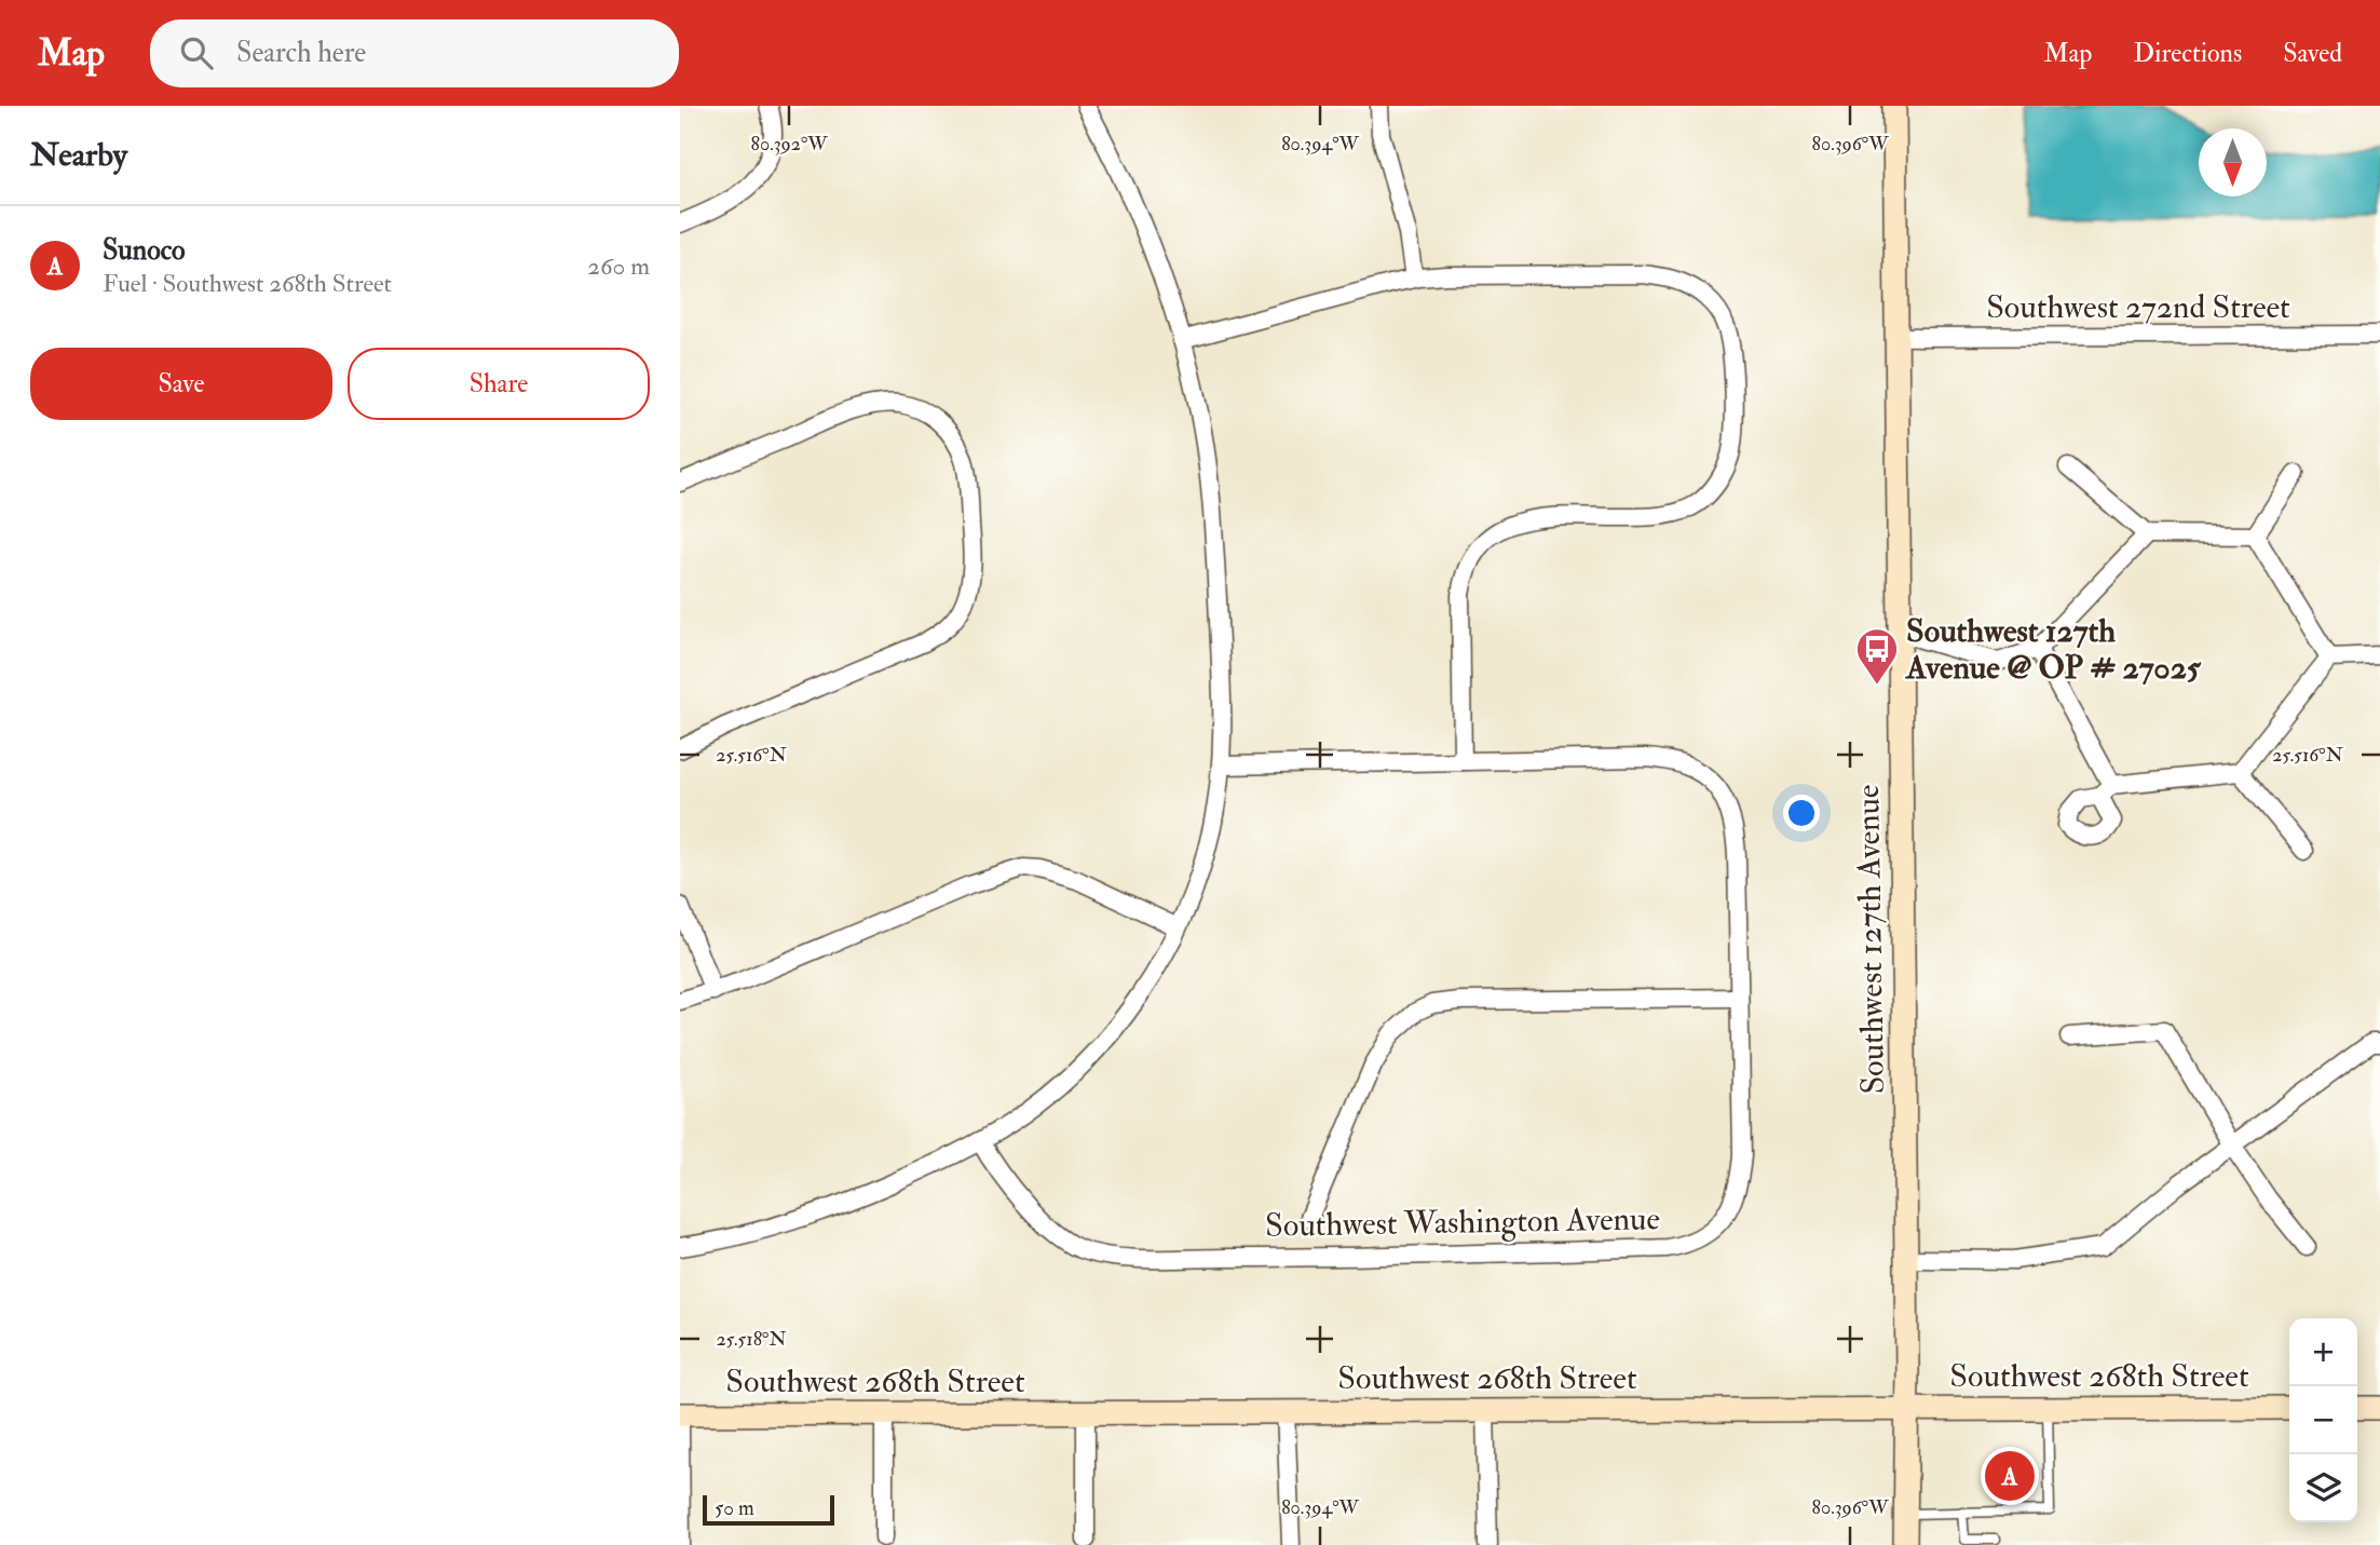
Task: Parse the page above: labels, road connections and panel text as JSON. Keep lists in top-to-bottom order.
{
  "streets": {
    "main road": ["Southwest 127th Avenue", "Southwest 268th Street"],
    "street": ["Southwest 272nd Street", "Southwest Washington Avenue"]
  },
  "crossings": [
    ["Southwest 272nd Street", "Southwest 127th Avenue"],
    ["Southwest 127th Avenue", "Southwest 268th Street"]
  ],
  "places": {
    "bus stop": ["Southwest 127th Avenue @ OP # 27025"]
  },
  "scale_bar": "50 m",
  "north": "bottom",
  "page": {
    "header": "Map",
    "search": "Search here",
    "nav": ["Map", "Directions", "Saved"],
    "heading": "Nearby",
    "list": [
      {
        "mark": "A",
        "name": "Sunoco",
        "note": "Fuel · Southwest 268th Street",
        "value": "260 m"
      }
    ],
    "buttons": ["Save", "Share"],
    "map_buttons": ["+", "−"],
    "pins": "A",
    "scale": "50 m"
  },
  "coordinates": [
    "80.392°W",
    "80.394°W",
    "80.396°W",
    "25.516°N",
    "25.518°N"
  ]
}
